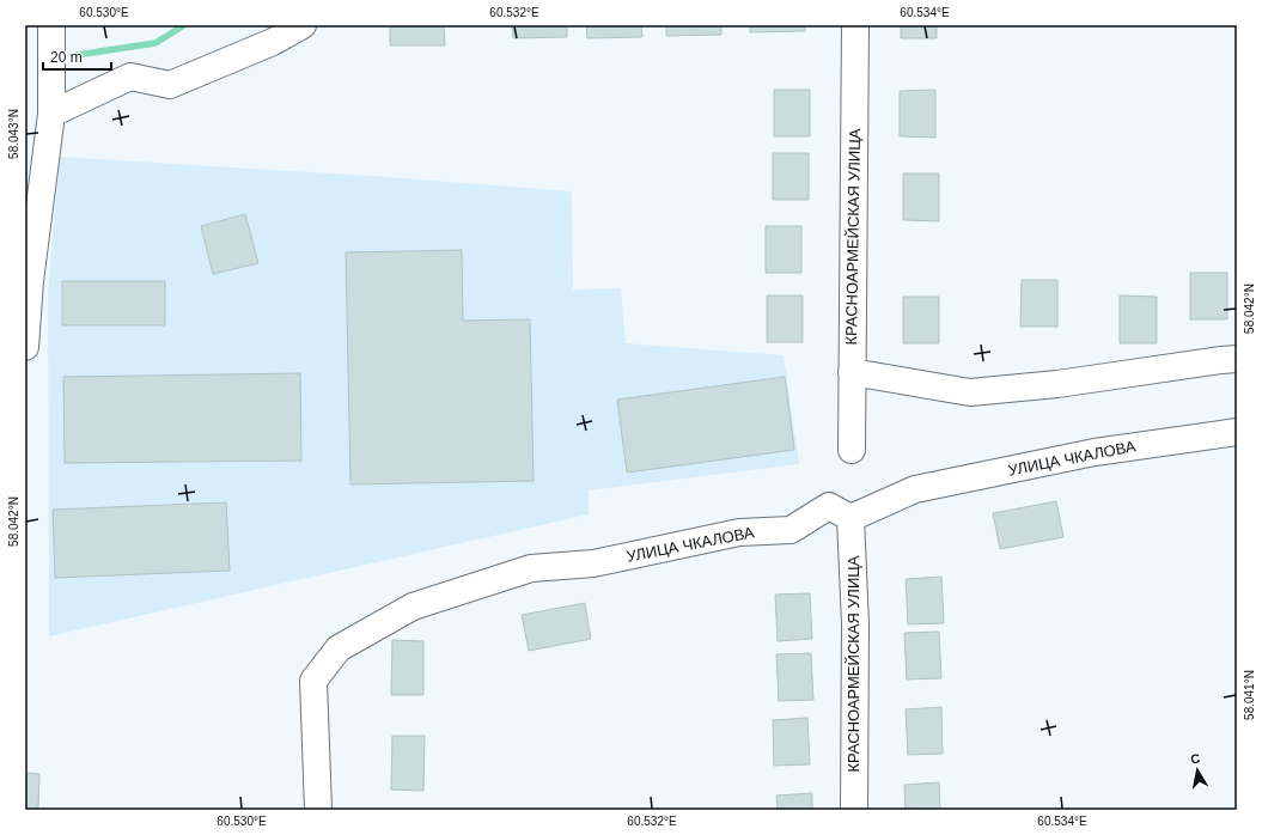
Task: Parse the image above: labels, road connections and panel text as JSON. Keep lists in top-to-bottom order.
{
  "streets": {
    "street": ["КРАСНОАРМЕЙСКАЯ УЛИЦА", "УЛИЦА ЧКАЛОВА"]
  },
  "crossings": [
    ["КРАСНОАРМЕЙСКАЯ УЛИЦА", "УЛИЦА ЧКАЛОВА"]
  ],
  "scale_bar": "20 m",
  "north": "top",
  "coordinates": [
    "60.530°E",
    "60.532°E",
    "60.534°E",
    "58.043°N",
    "58.042°N",
    "58.041°N"
  ]
}
